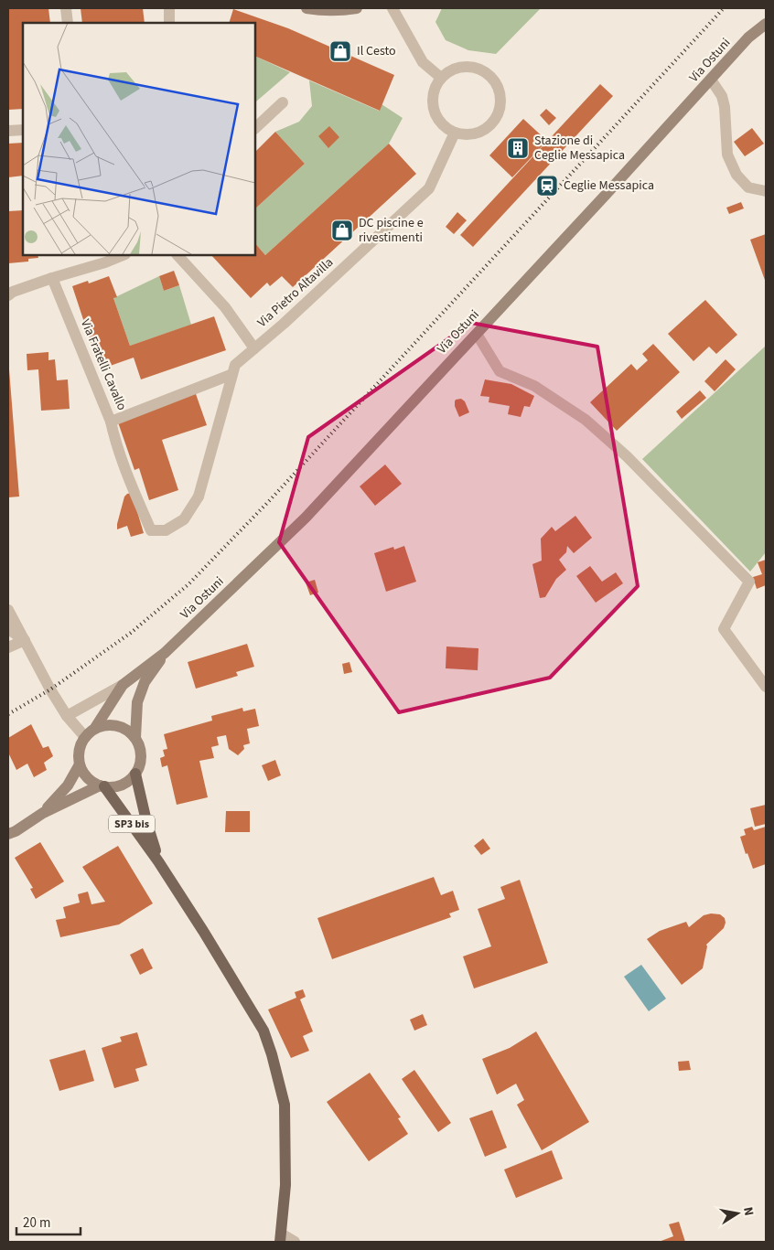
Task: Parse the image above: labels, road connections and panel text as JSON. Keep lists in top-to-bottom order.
{
  "streets": {
    "main road": ["Via Ostuni", "SP3 bis"],
    "street": ["Via Pietro Altavilla", "Via Fratelli Cavallo"]
  },
  "crossings": [
    ["Via Pietro Altavilla", "Via Fratelli Cavallo"]
  ],
  "places": {
    "shop": ["Il Cesto", "DC piscine e rivestimenti"],
    "building": ["Stazione di Ceglie Messapica"],
    "station": ["Ceglie Messapica"]
  },
  "scale_bar": "20 m",
  "north": "right"
}
